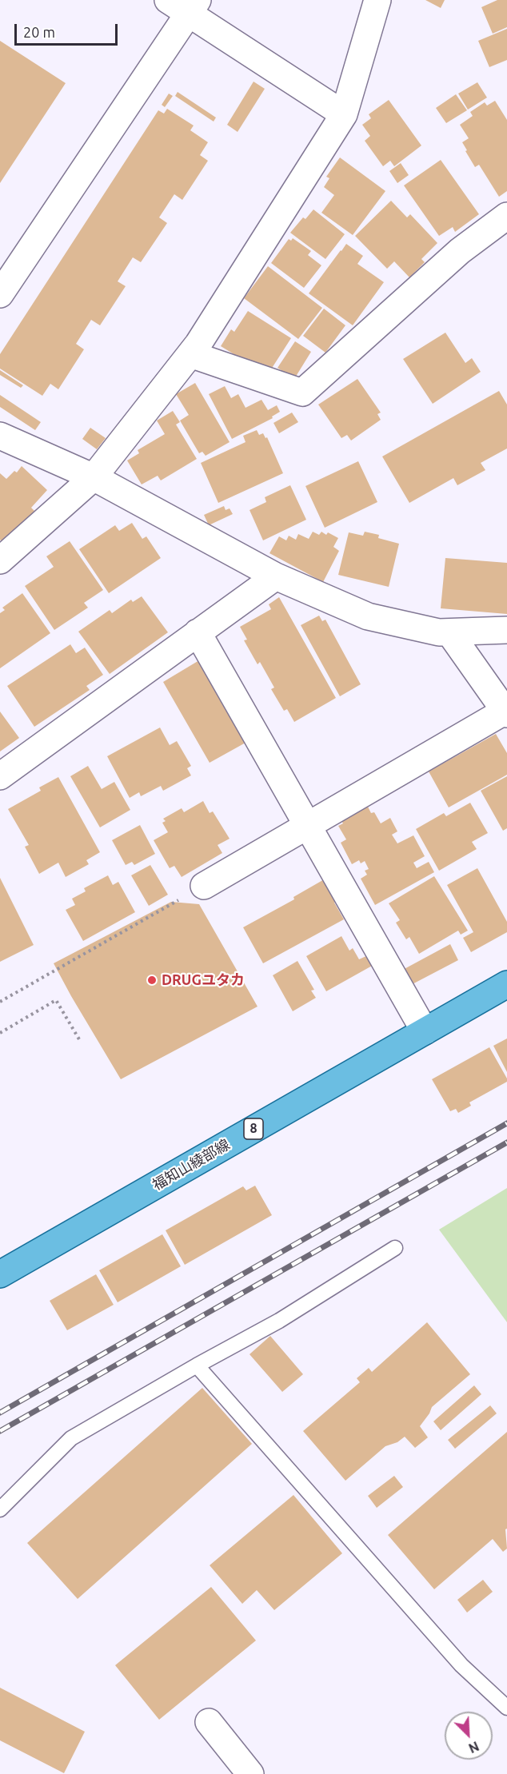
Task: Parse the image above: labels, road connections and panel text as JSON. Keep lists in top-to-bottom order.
{
  "streets": {
    "main road": ["8", "福知山綾部線"]
  },
  "places": ["DRUGユタカ"],
  "scale_bar": "20 m",
  "north": "bottom right"
}
